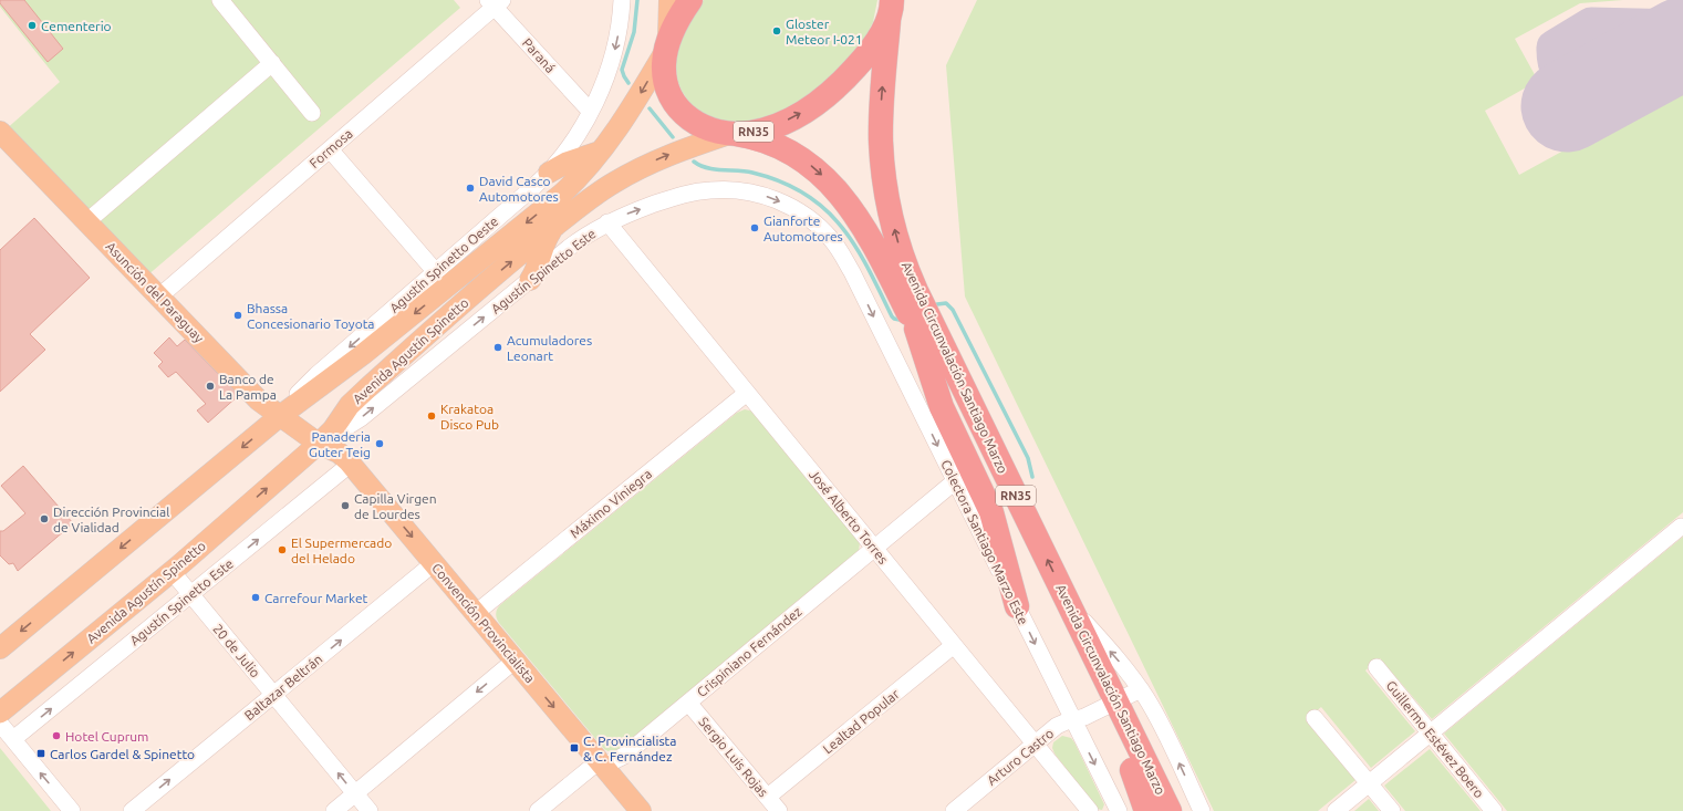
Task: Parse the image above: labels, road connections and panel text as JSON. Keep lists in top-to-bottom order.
{
  "streets": {
    "highway": ["RN35", "Avenida Circunvalación Santiago Marzo"],
    "main road": ["Asunción del Paraguay", "Avenida Agustín Spinetto", "Convención Provincialista"],
    "street": [
      "Paraná",
      "Formosa",
      "Agustín Spinetto Oeste",
      "Agustín Spinetto Este",
      "Máximo Viniegra",
      "José Alberto Torres",
      "Colectora Santiago Marzo Este",
      "20 de Julio",
      "Crispiniano Fernández",
      "Baltazar Beltrán",
      "Lealtad Popular",
      "Guillermo Estévez Boero",
      "Sergio Luis Rojas",
      "Arturo Castro"
    ]
  },
  "crossings": [
    ["Paraná", "Formosa"],
    ["Paraná", "Agustín Spinetto Oeste"],
    ["RN35", "Avenida Agustín Spinetto"],
    ["RN35", "Avenida Circunvalación Santiago Marzo"],
    ["Formosa", "Asunción del Paraguay"],
    ["Agustín Spinetto Oeste", "Asunción del Paraguay"],
    ["Agustín Spinetto Oeste", "Avenida Agustín Spinetto"],
    ["Agustín Spinetto Este", "Asunción del Paraguay"],
    ["Agustín Spinetto Este", "Avenida Agustín Spinetto"],
    ["Agustín Spinetto Este", "José Alberto Torres"],
    ["Agustín Spinetto Este", "Colectora Santiago Marzo Este"],
    ["Agustín Spinetto Este", "Convención Provincialista"],
    ["Agustín Spinetto Este", "20 de Julio"],
    ["Asunción del Paraguay", "Avenida Agustín Spinetto"],
    ["Asunción del Paraguay", "Convención Provincialista"],
    ["Avenida Agustín Spinetto", "Avenida Circunvalación Santiago Marzo"],
    ["Avenida Agustín Spinetto", "Convención Provincialista"],
    ["Avenida Agustín Spinetto", "20 de Julio"],
    ["Avenida Circunvalación Santiago Marzo", "Arturo Castro"],
    ["Máximo Viniegra", "José Alberto Torres"],
    ["Máximo Viniegra", "Convención Provincialista"],
    ["José Alberto Torres", "Crispiniano Fernández"],
    ["José Alberto Torres", "Lealtad Popular"],
    ["José Alberto Torres", "Arturo Castro"],
    ["Colectora Santiago Marzo Este", "Crispiniano Fernández"],
    ["Colectora Santiago Marzo Este", "Arturo Castro"],
    ["Convención Provincialista", "Crispiniano Fernández"],
    ["Convención Provincialista", "Baltazar Beltrán"],
    ["20 de Julio", "Baltazar Beltrán"],
    ["Crispiniano Fernández", "Sergio Luis Rojas"],
    ["Lealtad Popular", "Sergio Luis Rojas"]
  ],
  "one_way": [
    "Agustín Spinetto Oeste",
    "Agustín Spinetto Este",
    "Convención Provincialista",
    "20 de Julio"
  ],
  "places": {
    "other": [
      "Cementerio",
      "Gloster Meteor I-021",
      "David Casco Automotores",
      "Gianforte Automotores",
      "Bhassa Concesionario Toyota",
      "Acumuladores Leonart",
      "Banco de La Pampa",
      "Krakatoa Disco Pub",
      "Panaderia Guter Teig",
      "Capilla Virgen de Lourdes",
      "Dirección Provincial de Vialidad",
      "El Supermercado del Helado",
      "Carrefour Market",
      "Hotel Cuprum"
    ],
    "transit": ["C. Provincialista & C. Fernández", "Carlos Gardel & Spinetto"]
  }
}
